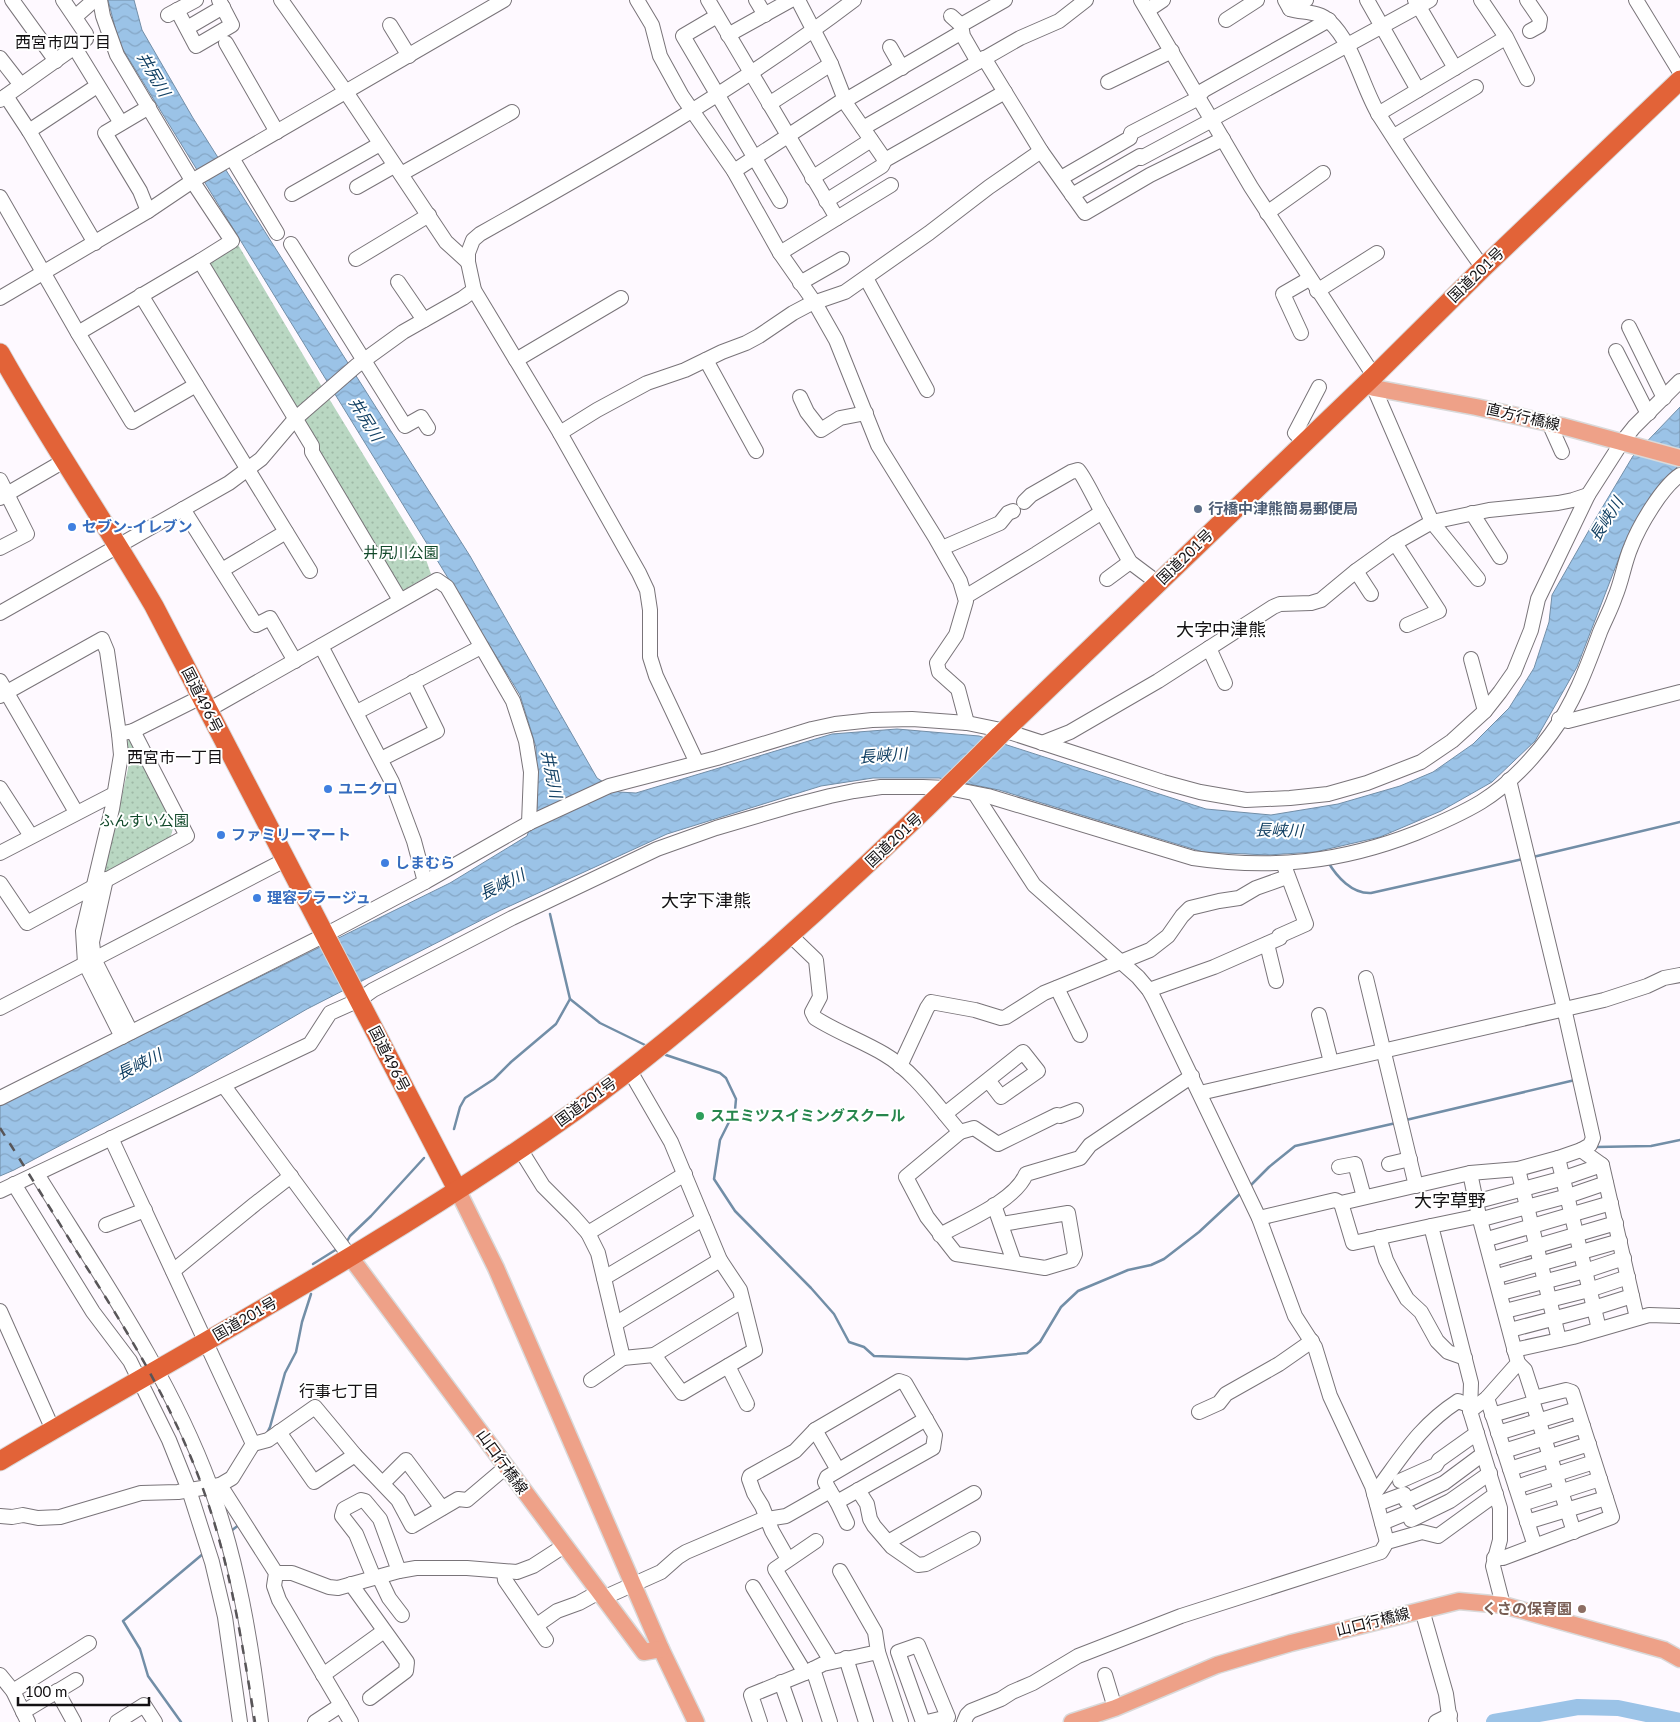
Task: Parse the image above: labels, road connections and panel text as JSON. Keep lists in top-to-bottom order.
{
  "streets": {
    "highway": ["国道201号", "国道496号"],
    "main road": ["直方行橋線", "山口行橋線"]
  },
  "crossings": [
    ["国道201号", "直方行橋線"],
    ["国道201号", "国道496号"],
    ["国道201号", "山口行橋線"]
  ],
  "districts": [
    "西宮市四丁目",
    "大字中津熊",
    "西宮市一丁目",
    "大字下津熊",
    "大字草野",
    "行事七丁目"
  ],
  "water": ["井尻川", "長峡川"],
  "parks": ["井尻川公園", "ふんすい公園"],
  "places": [
    "行橋中津熊簡易郵便局",
    "セブン-イレブン",
    "ユニクロ",
    "ファミリーマート",
    "しまむら",
    "理容プラージュ",
    "スエミツスイミングスクール",
    "くさの保育園"
  ],
  "scale_bar": "100 m"
}
